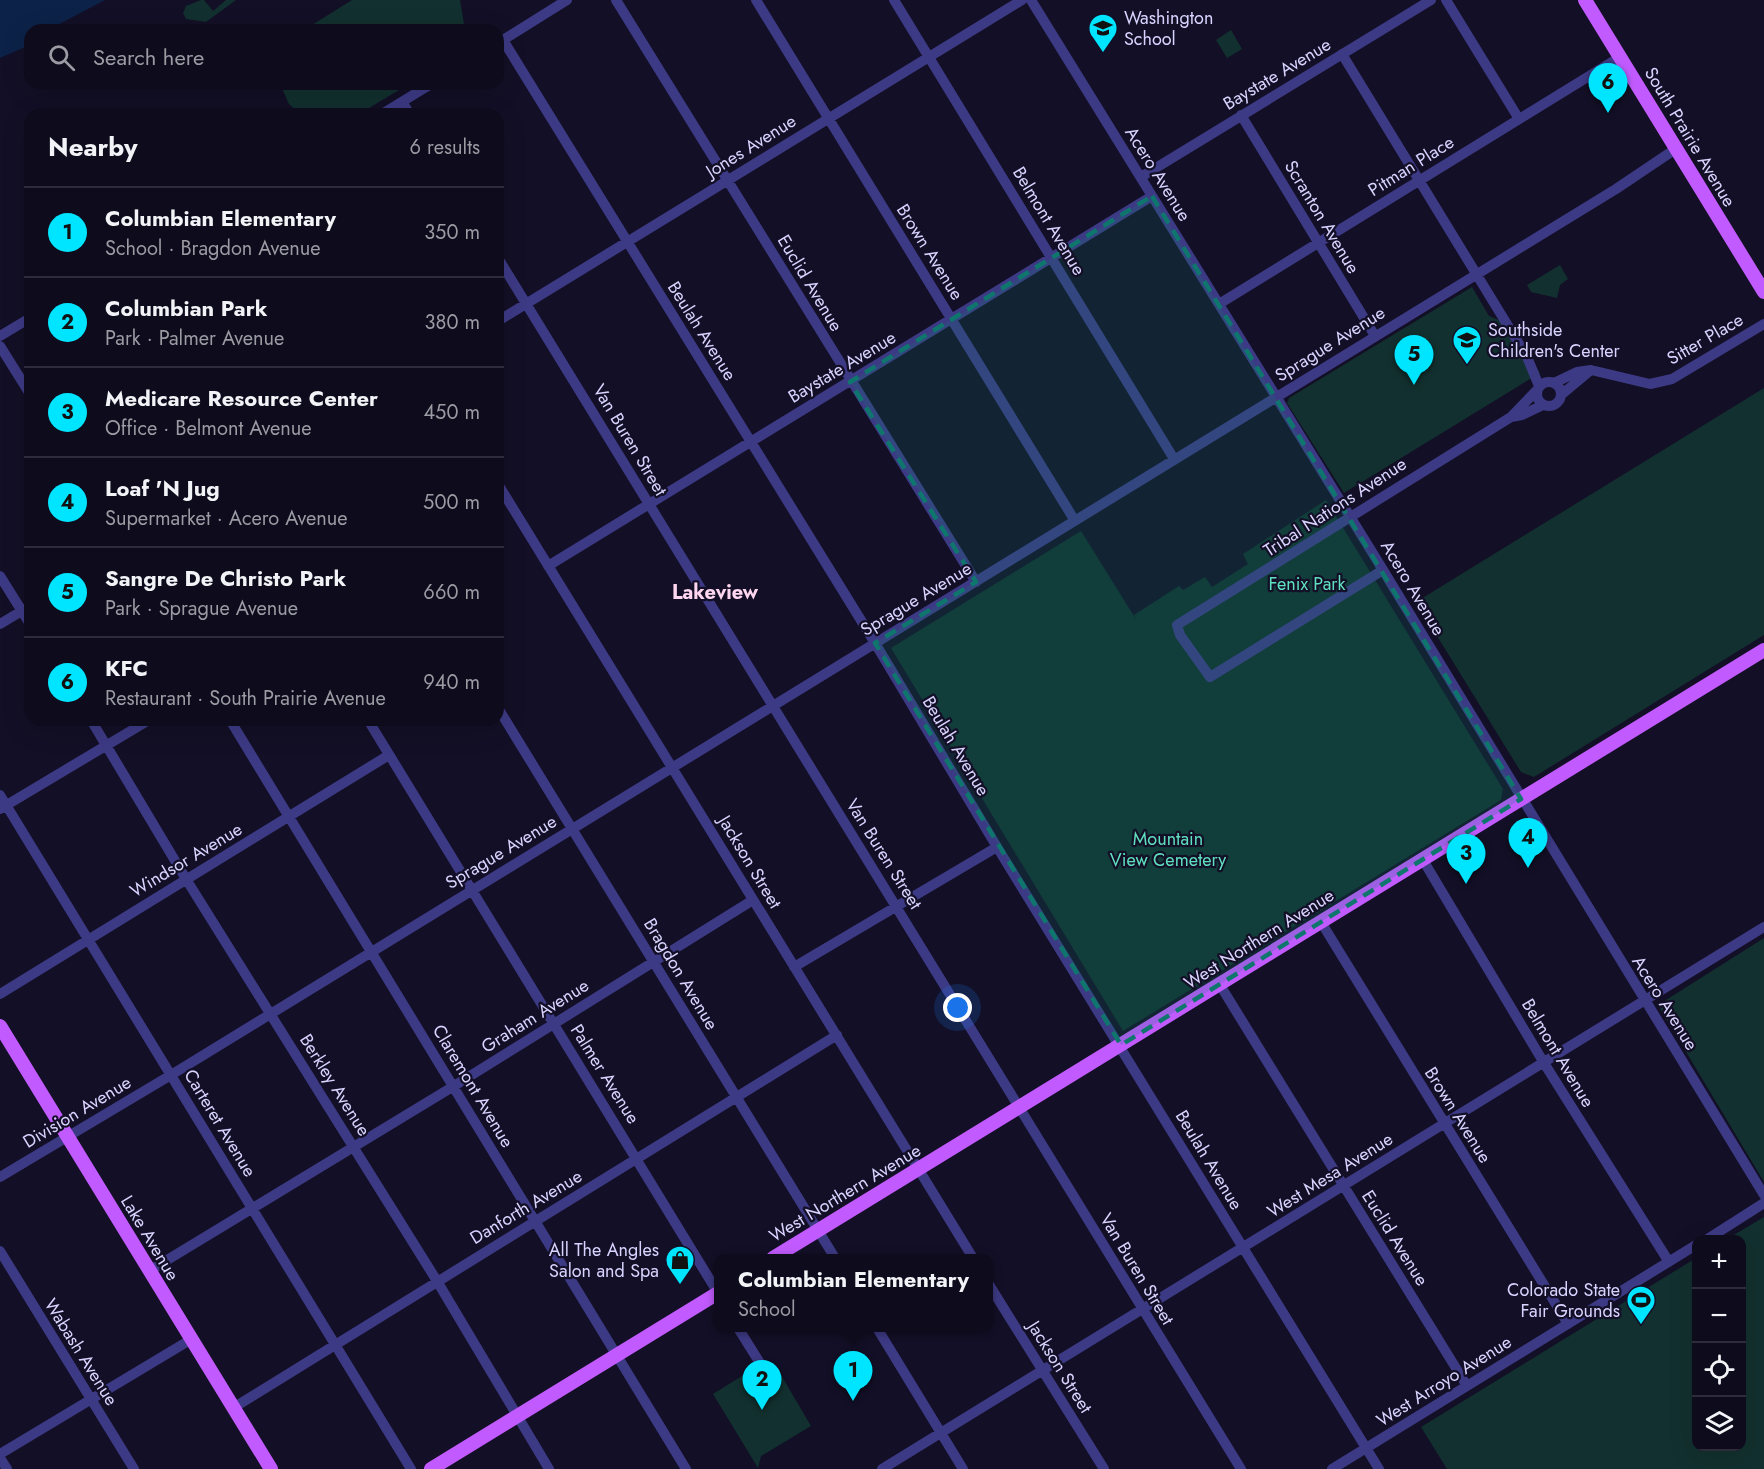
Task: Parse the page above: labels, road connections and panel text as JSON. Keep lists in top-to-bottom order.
{
  "streets": {
    "main road": ["South Prairie Avenue", "West Northern Avenue", "Lake Avenue"],
    "street": [
      "Baystate Avenue",
      "Jones Avenue",
      "Pitman Place",
      "Acero Avenue",
      "Scranton Avenue",
      "Belmont Avenue",
      "Brown Avenue",
      "Euclid Avenue",
      "Beulah Avenue",
      "Sitter Place",
      "Sprague Avenue",
      "Van Buren Street",
      "Tribal Nations Avenue",
      "Windsor Avenue",
      "Jackson Street",
      "Bragdon Avenue",
      "Graham Avenue",
      "Palmer Avenue",
      "Berkley Avenue",
      "Claremont Avenue",
      "Division Avenue",
      "Carteret Avenue",
      "West Mesa Avenue",
      "Danforth Avenue",
      "Wabash Avenue",
      "West Arroyo Avenue"
    ]
  },
  "crossings": [
    ["Baystate Avenue", "Acero Avenue"],
    ["Baystate Avenue", "Scranton Avenue"],
    ["Baystate Avenue", "Belmont Avenue"],
    ["Baystate Avenue", "Brown Avenue"],
    ["Baystate Avenue", "Euclid Avenue"],
    ["Baystate Avenue", "Beulah Avenue"],
    ["Baystate Avenue", "Van Buren Street"],
    ["Baystate Avenue", "Jackson Street"],
    ["South Prairie Avenue", "Pitman Place"],
    ["South Prairie Avenue", "Sprague Avenue"],
    ["Jones Avenue", "Belmont Avenue"],
    ["Jones Avenue", "Brown Avenue"],
    ["Jones Avenue", "Euclid Avenue"],
    ["Jones Avenue", "Beulah Avenue"],
    ["Jones Avenue", "Van Buren Street"],
    ["Pitman Place", "Acero Avenue"],
    ["Pitman Place", "Scranton Avenue"],
    ["Acero Avenue", "Sprague Avenue"],
    ["Acero Avenue", "Tribal Nations Avenue"],
    ["Acero Avenue", "West Northern Avenue"],
    ["Acero Avenue", "West Mesa Avenue"],
    ["Scranton Avenue", "Sprague Avenue"],
    ["Belmont Avenue", "Sprague Avenue"],
    ["Belmont Avenue", "West Northern Avenue"],
    ["Belmont Avenue", "West Mesa Avenue"],
    ["Belmont Avenue", "West Arroyo Avenue"],
    ["Brown Avenue", "Sprague Avenue"],
    ["Brown Avenue", "West Northern Avenue"],
    ["Brown Avenue", "West Mesa Avenue"],
    ["Brown Avenue", "West Arroyo Avenue"],
    ["Euclid Avenue", "Sprague Avenue"],
    ["Euclid Avenue", "West Northern Avenue"],
    ["Euclid Avenue", "West Mesa Avenue"],
    ["Euclid Avenue", "West Arroyo Avenue"],
    ["Beulah Avenue", "Sprague Avenue"],
    ["Beulah Avenue", "West Northern Avenue"],
    ["Beulah Avenue", "West Mesa Avenue"],
    ["Beulah Avenue", "West Arroyo Avenue"],
    ["Sprague Avenue", "Van Buren Street"],
    ["Sprague Avenue", "Jackson Street"],
    ["Sprague Avenue", "Bragdon Avenue"],
    ["Sprague Avenue", "Palmer Avenue"],
    ["Sprague Avenue", "Berkley Avenue"],
    ["Sprague Avenue", "Claremont Avenue"],
    ["Sprague Avenue", "Division Avenue"],
    ["Sprague Avenue", "Carteret Avenue"],
    ["Van Buren Street", "West Northern Avenue"],
    ["Van Buren Street", "West Mesa Avenue"],
    ["Windsor Avenue", "Palmer Avenue"],
    ["Windsor Avenue", "Berkley Avenue"],
    ["Windsor Avenue", "Claremont Avenue"],
    ["Windsor Avenue", "Carteret Avenue"],
    ["Jackson Street", "West Northern Avenue"],
    ["Jackson Street", "Graham Avenue"],
    ["Jackson Street", "West Mesa Avenue"],
    ["Jackson Street", "Danforth Avenue"],
    ["West Northern Avenue", "Bragdon Avenue"],
    ["Bragdon Avenue", "Graham Avenue"],
    ["Bragdon Avenue", "Danforth Avenue"],
    ["Graham Avenue", "Palmer Avenue"],
    ["Graham Avenue", "Berkley Avenue"],
    ["Graham Avenue", "Claremont Avenue"],
    ["Graham Avenue", "Carteret Avenue"],
    ["Graham Avenue", "Lake Avenue"],
    ["Palmer Avenue", "Danforth Avenue"],
    ["Berkley Avenue", "Danforth Avenue"],
    ["Claremont Avenue", "Danforth Avenue"],
    ["Division Avenue", "Carteret Avenue"],
    ["Division Avenue", "Lake Avenue"],
    ["Carteret Avenue", "Danforth Avenue"],
    ["Danforth Avenue", "Lake Avenue"]
  ],
  "districts": ["Lakeview"],
  "parks": ["Fenix Park", "Mountain View Cemetery"],
  "places": {
    "school or university": ["Washington School", "Southside Children's Center"],
    "shop": ["All The Angles Salon and Spa"],
    "sports": ["Colorado State Fair Grounds"]
  },
  "page": {
    "search": "Search here",
    "pins": [
      "6",
      "5",
      "4",
      "3",
      "1",
      "2"
    ],
    "heading": ["Nearby", "6 results"],
    "list": [
      {
        "mark": "1",
        "name": "Columbian Elementary",
        "note": "School · Bragdon Avenue",
        "value": "350 m"
      },
      {
        "mark": "2",
        "name": "Columbian Park",
        "note": "Park · Palmer Avenue",
        "value": "380 m"
      },
      {
        "mark": "3",
        "name": "Medicare Resource Center",
        "note": "Office · Belmont Avenue",
        "value": "450 m"
      },
      {
        "mark": "4",
        "name": "Loaf 'N Jug",
        "note": "Supermarket · Acero Avenue",
        "value": "500 m"
      },
      {
        "mark": "5",
        "name": "Sangre De Christo Park",
        "note": "Park · Sprague Avenue",
        "value": "660 m"
      },
      {
        "mark": "6",
        "name": "KFC",
        "note": "Restaurant · South Prairie Avenue",
        "value": "940 m"
      }
    ],
    "map_buttons": ["+", "−"],
    "popup": ["Columbian Elementary", "School"]
  }
}
